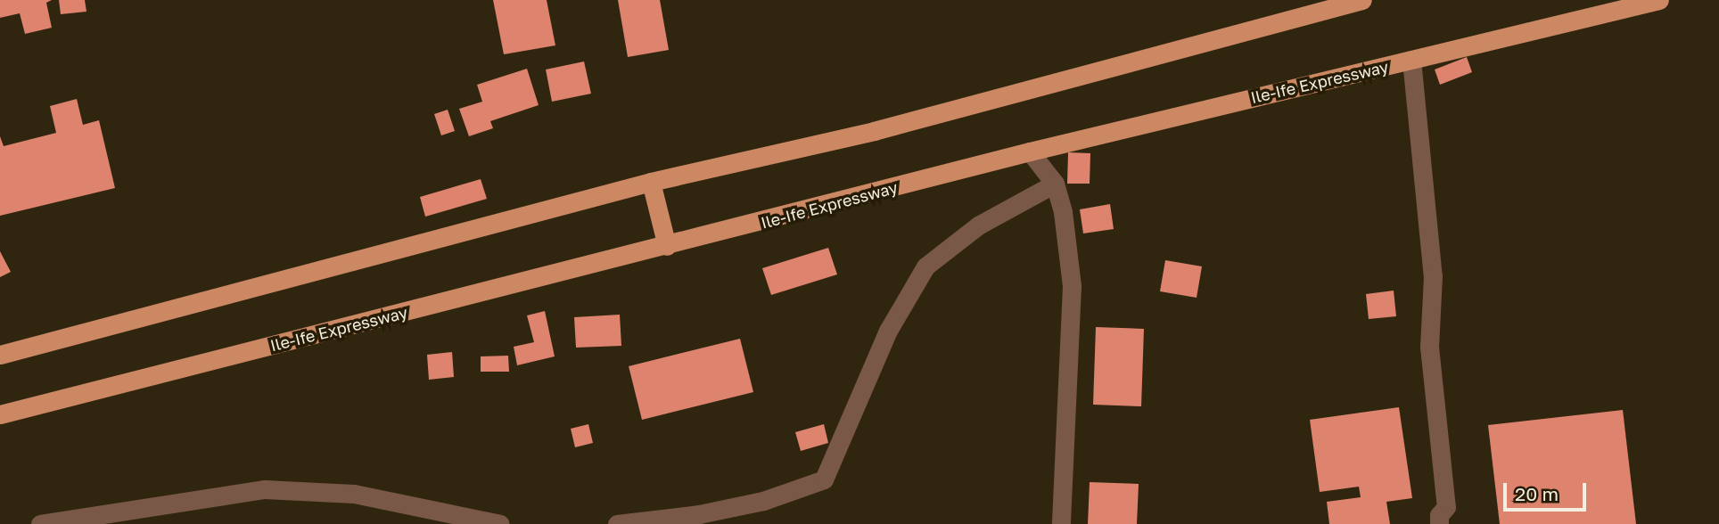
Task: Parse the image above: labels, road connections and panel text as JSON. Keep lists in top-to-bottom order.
{
  "streets": {
    "main road": ["Ile-Ife Expressway"]
  },
  "scale_bar": "20 m"
}
